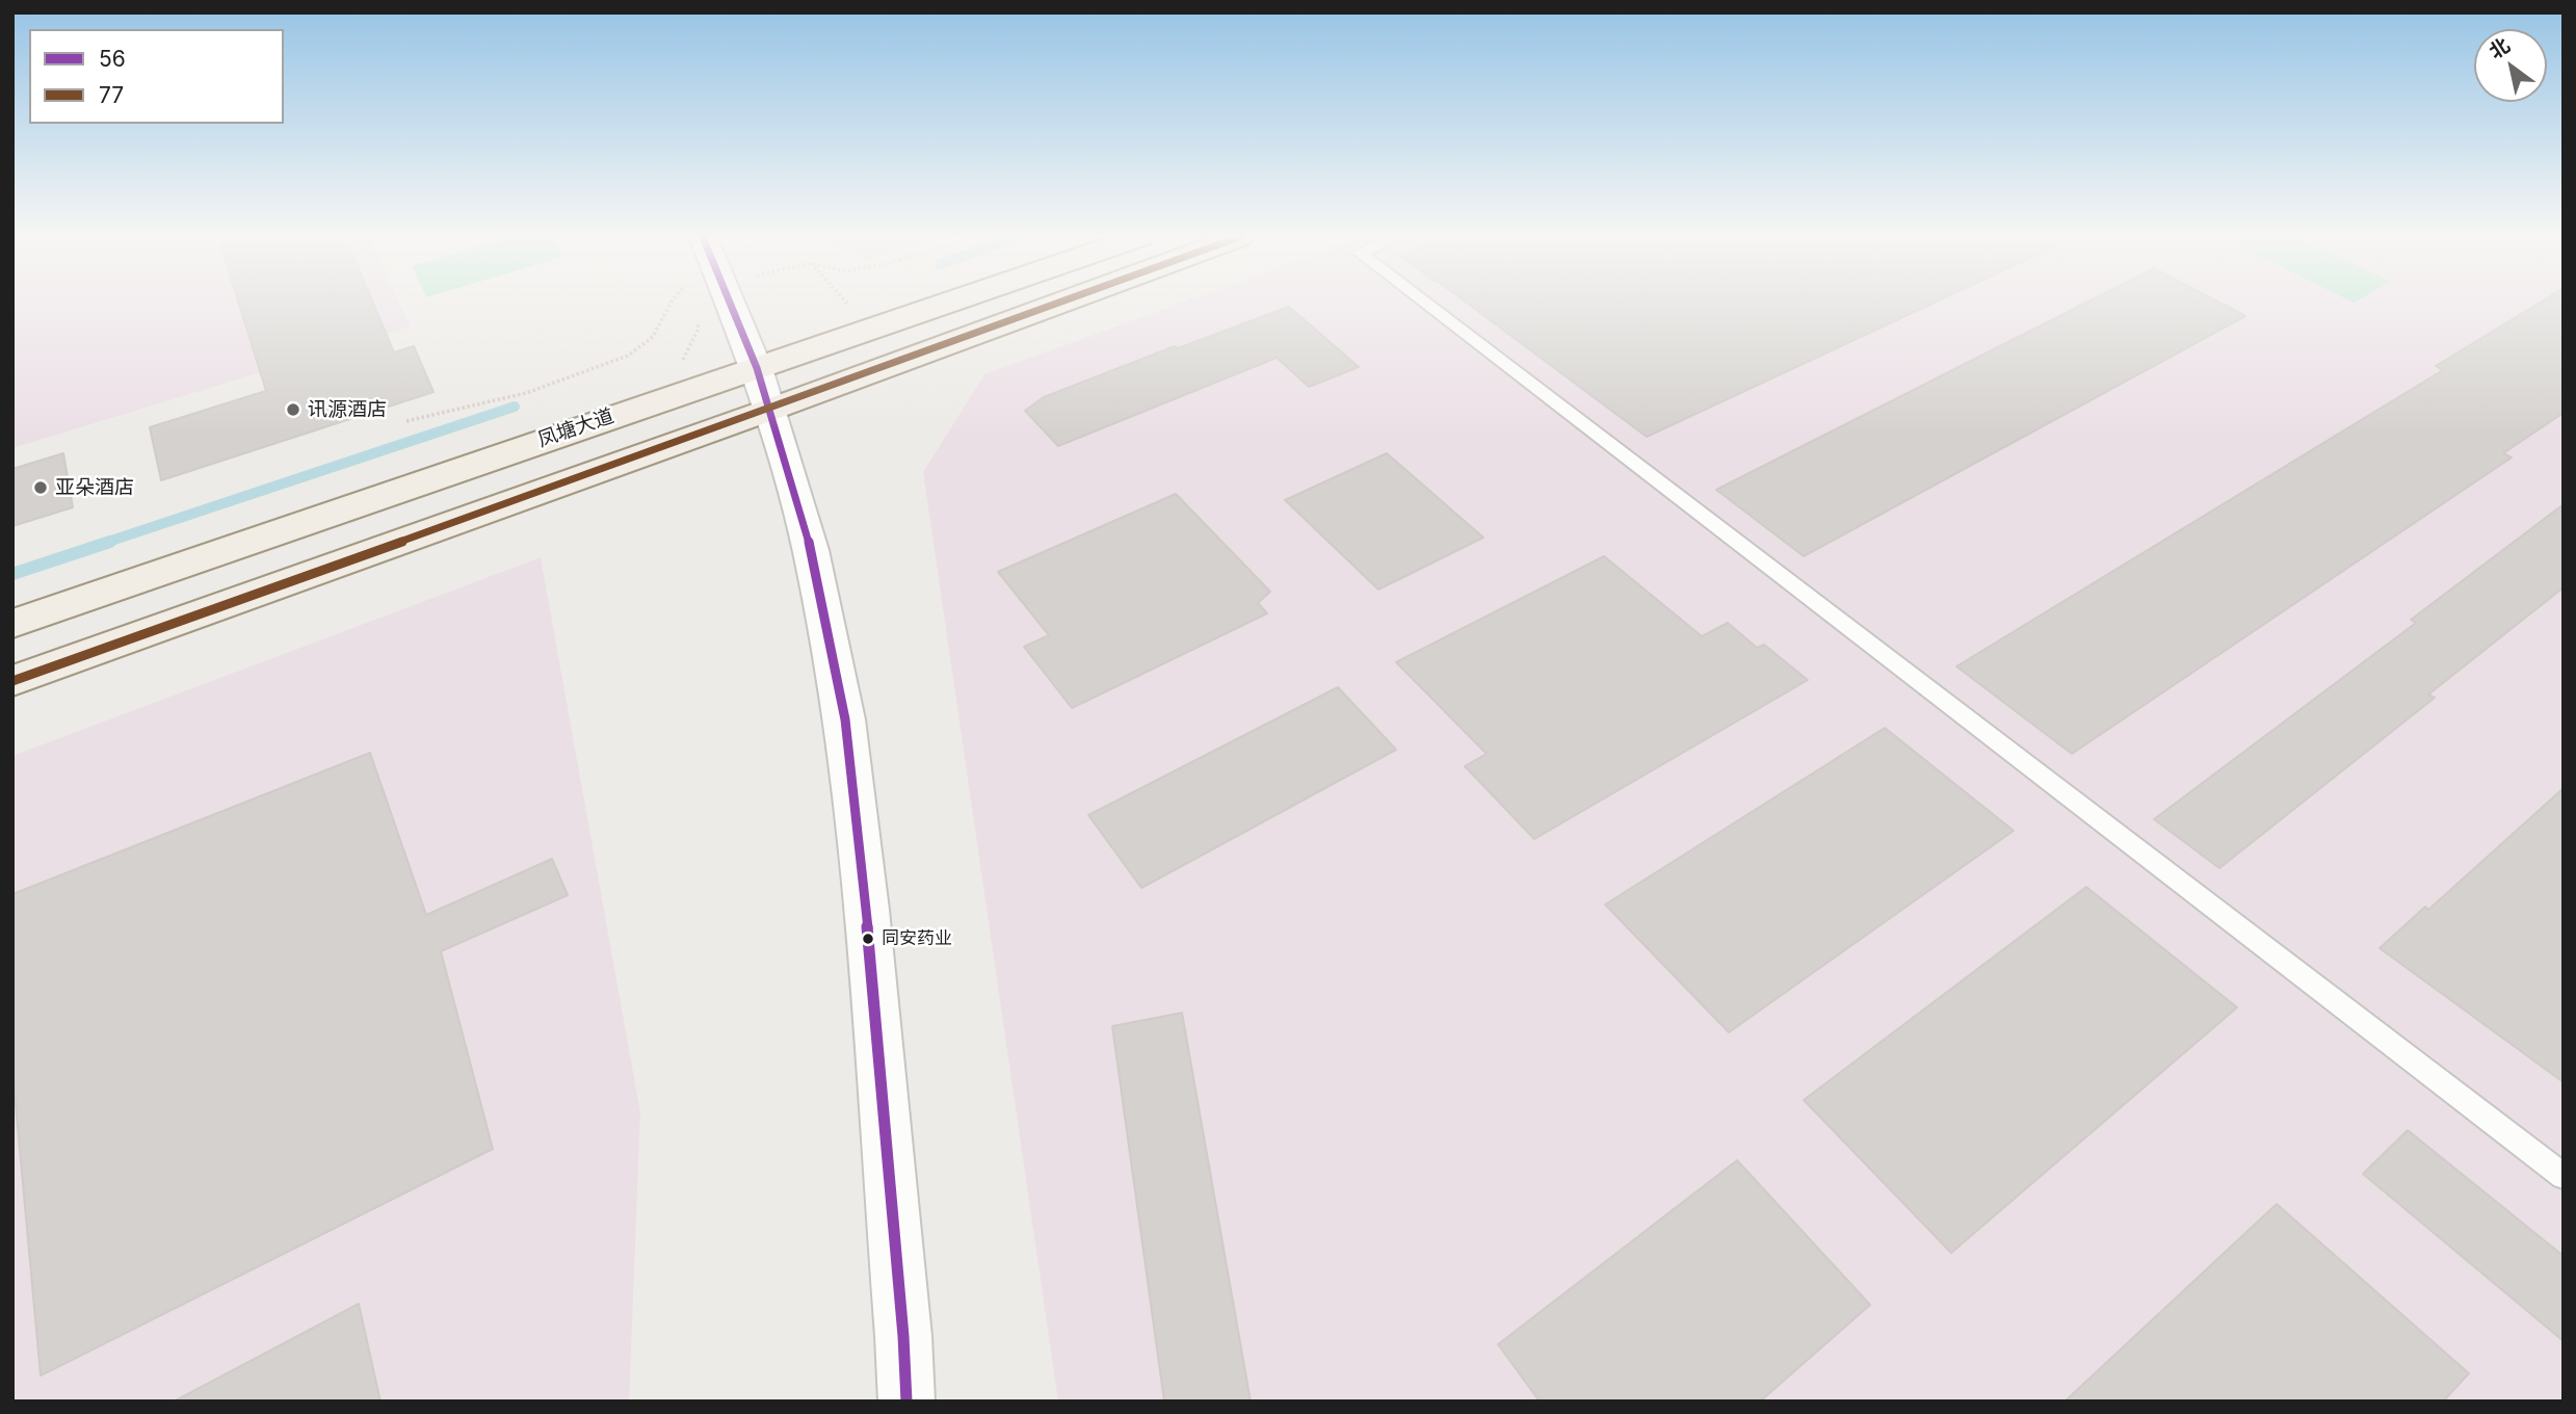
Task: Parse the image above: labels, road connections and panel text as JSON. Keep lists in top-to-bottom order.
{
  "streets": {
    "main road": ["凤塘大道"]
  },
  "places": ["讯源酒店", "亚朵酒店", "同安药业"],
  "lines": ["transit line 56", "transit line 77"],
  "legend": ["56", "77"],
  "north": "top left"
}
